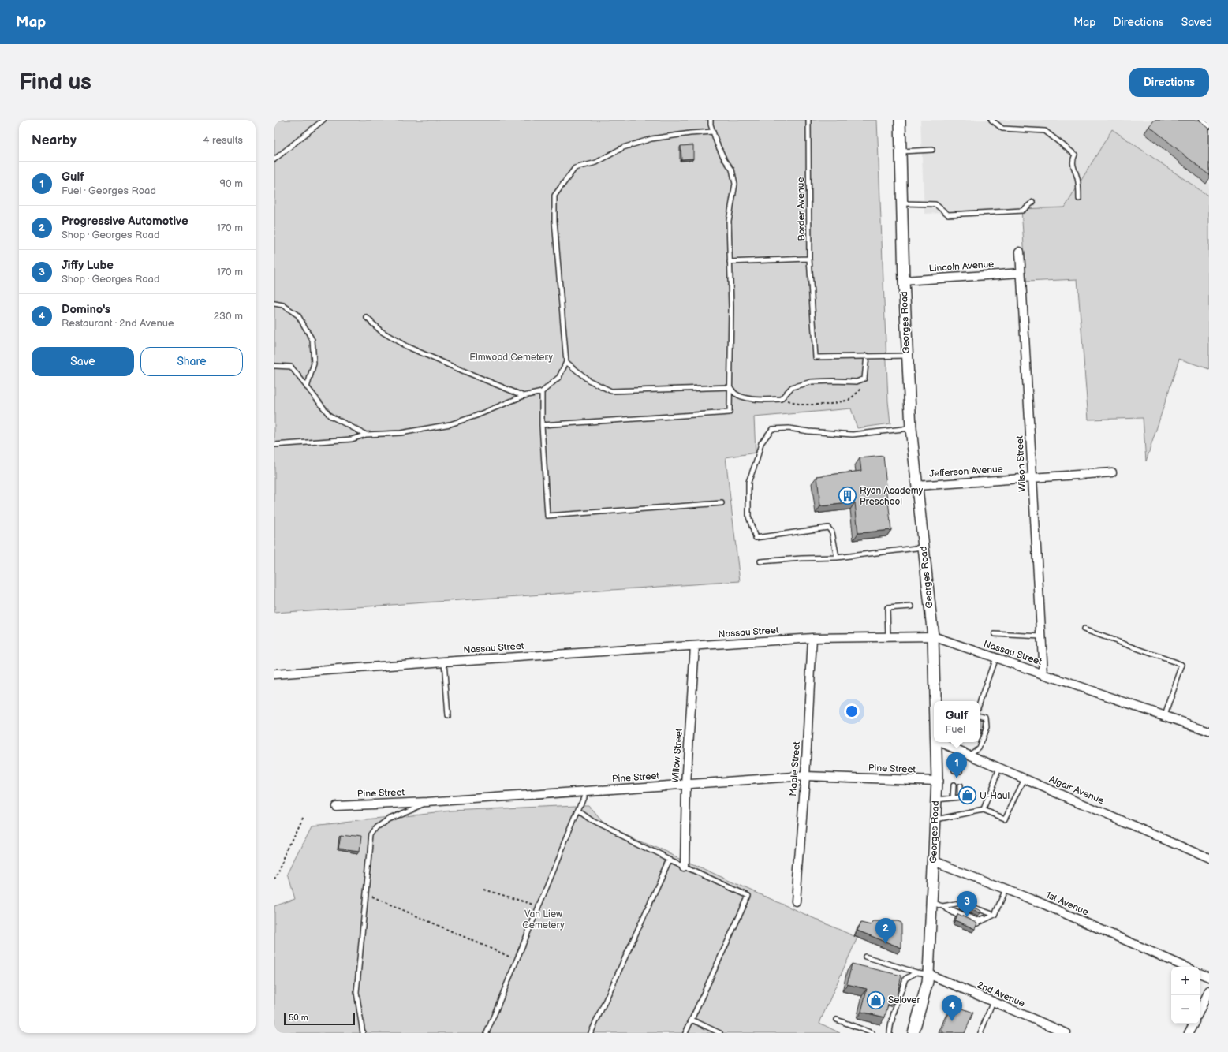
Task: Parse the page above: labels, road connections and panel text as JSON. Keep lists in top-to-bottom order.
{
  "streets": {
    "street": [
      "Lincoln Avenue",
      "Georges Road",
      "Wilson Street",
      "Jefferson Avenue",
      "Nassau Street",
      "Willow Street",
      "Maple Street",
      "Pine Street",
      "Algair Avenue",
      "1st Avenue",
      "2nd Avenue"
    ],
    "lane": ["Border Avenue"]
  },
  "crossings": [
    ["Lincoln Avenue", "Georges Road"],
    ["Lincoln Avenue", "Wilson Street"],
    ["Georges Road", "Jefferson Avenue"],
    ["Georges Road", "Nassau Street"],
    ["Georges Road", "Pine Street"],
    ["Georges Road", "1st Avenue"],
    ["Georges Road", "2nd Avenue"],
    ["Wilson Street", "Jefferson Avenue"],
    ["Wilson Street", "Nassau Street"],
    ["Nassau Street", "Willow Street"],
    ["Nassau Street", "Maple Street"],
    ["Willow Street", "Pine Street"],
    ["Maple Street", "Pine Street"]
  ],
  "parks": ["Elmwood Cemetery", "Van Liew Cemetery"],
  "places": {
    "building": ["Ryan Academy Preschool"],
    "shop": ["U-Haul", "Selover"]
  },
  "scale_bar": "50 m",
  "page": {
    "header": "Map",
    "nav": ["Map", "Directions", "Saved"],
    "buttons": [
      "Directions",
      ["Save", "Share"]
    ],
    "title": "Find us",
    "heading": ["Nearby", "4 results"],
    "list": [
      {
        "mark": "1",
        "name": "Gulf",
        "note": "Fuel · Georges Road",
        "value": "90 m"
      },
      {
        "mark": "2",
        "name": "Progressive Automotive",
        "note": "Shop · Georges Road",
        "value": "170 m"
      },
      {
        "mark": "3",
        "name": "Jiffy Lube",
        "note": "Shop · Georges Road",
        "value": "170 m"
      },
      {
        "mark": "4",
        "name": "Domino's",
        "note": "Restaurant · 2nd Avenue",
        "value": "230 m"
      }
    ],
    "popup": ["Gulf", "Fuel"],
    "pins": [
      "1",
      "3",
      "2",
      "4"
    ],
    "map_buttons": ["+", "−"],
    "scale": "50 m"
  }
}
